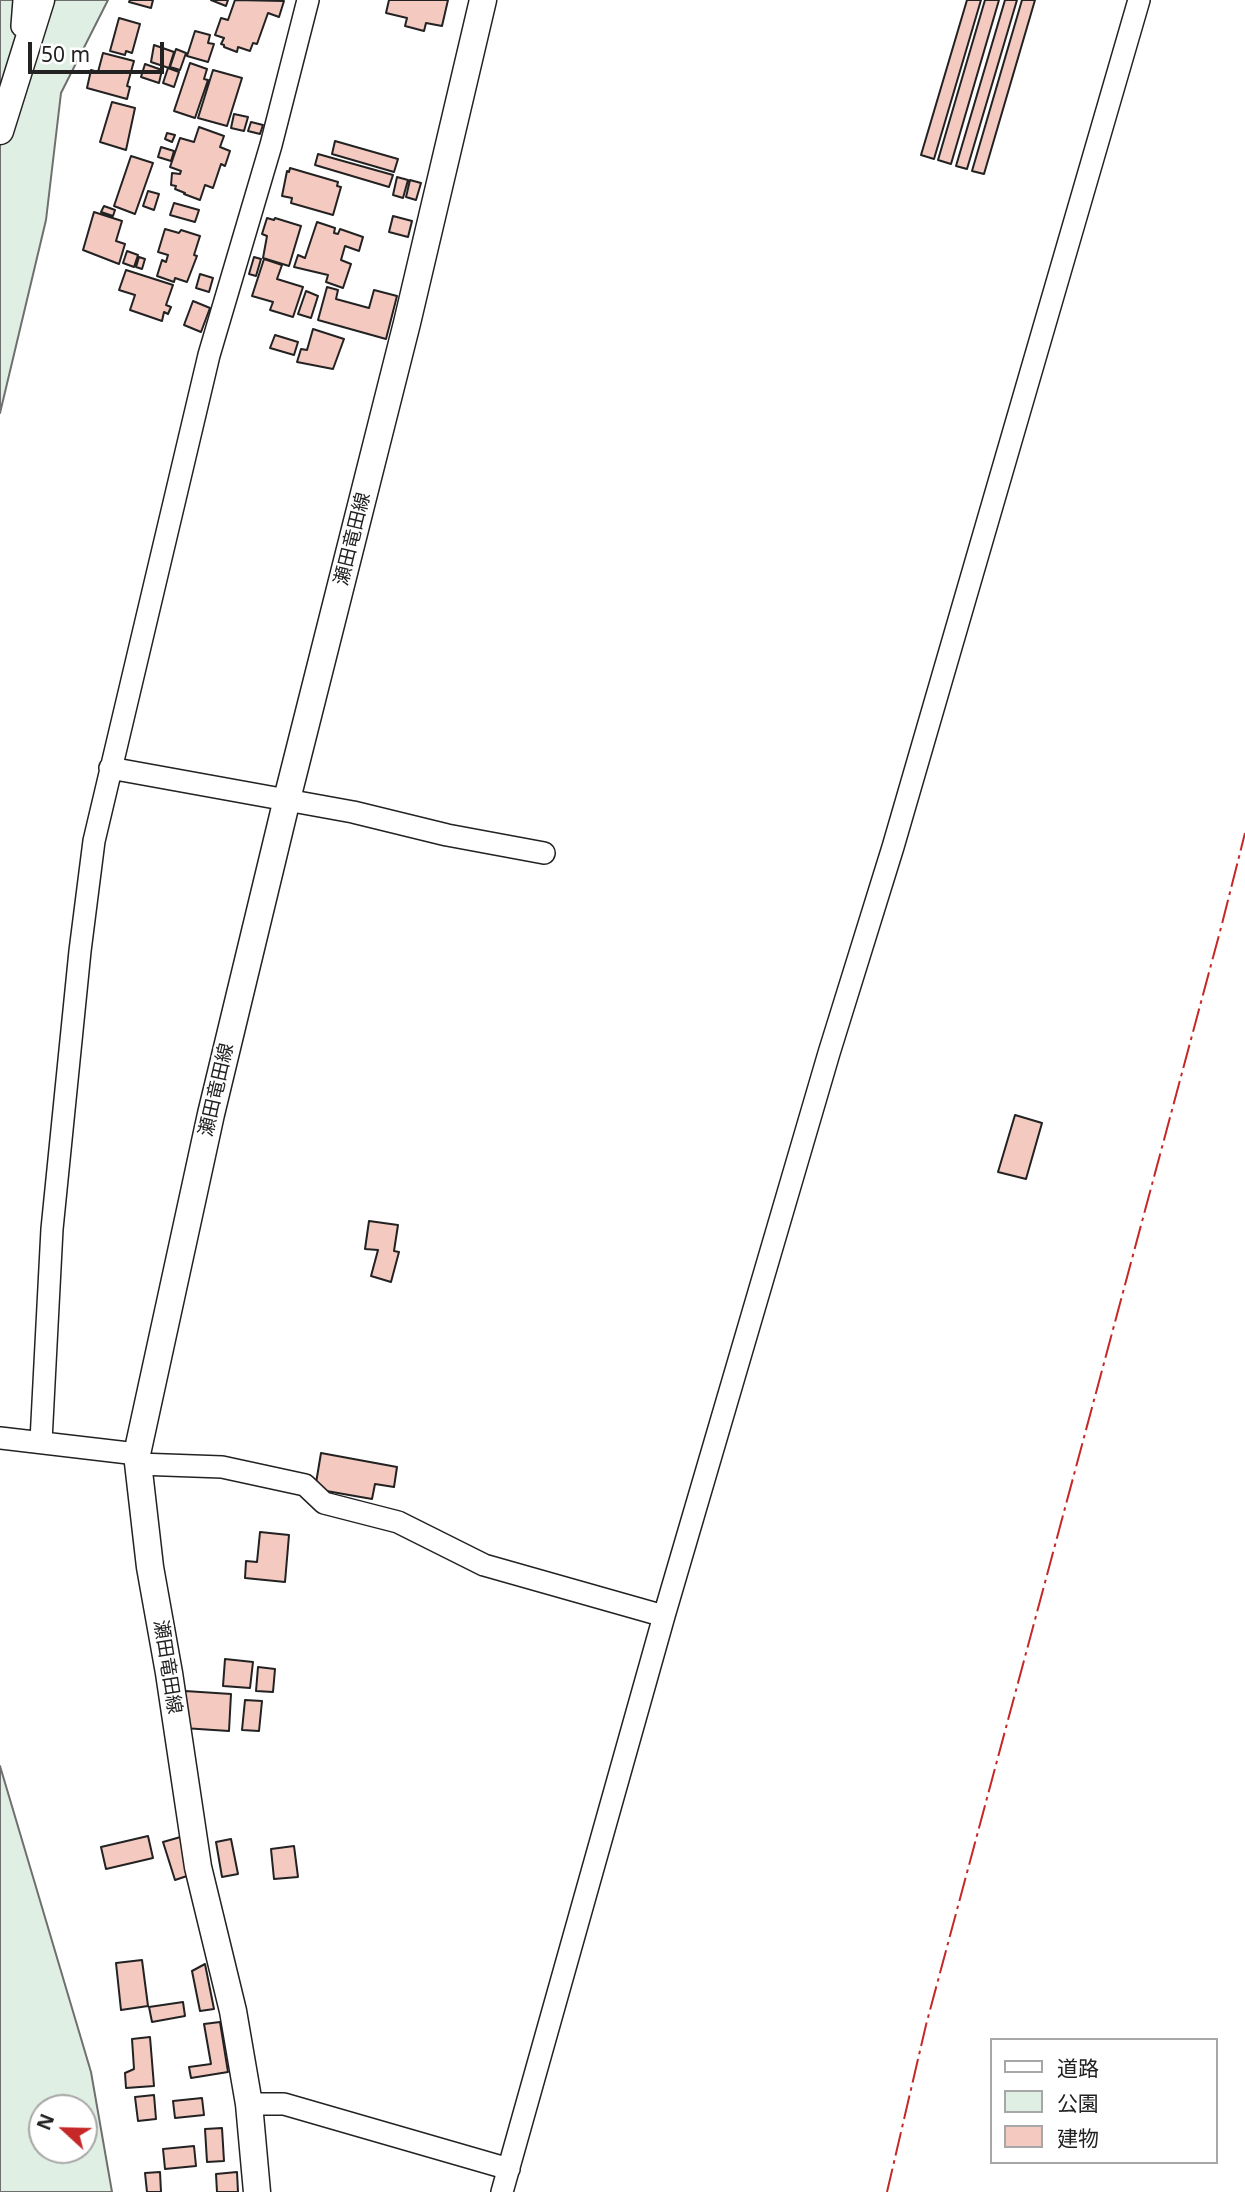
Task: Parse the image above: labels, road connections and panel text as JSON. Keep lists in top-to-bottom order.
{
  "streets": {
    "main road": ["瀬田竜田線"]
  },
  "legend": ["道路", "公園", "建物"],
  "scale_bar": "50 m",
  "north": "left"
}
